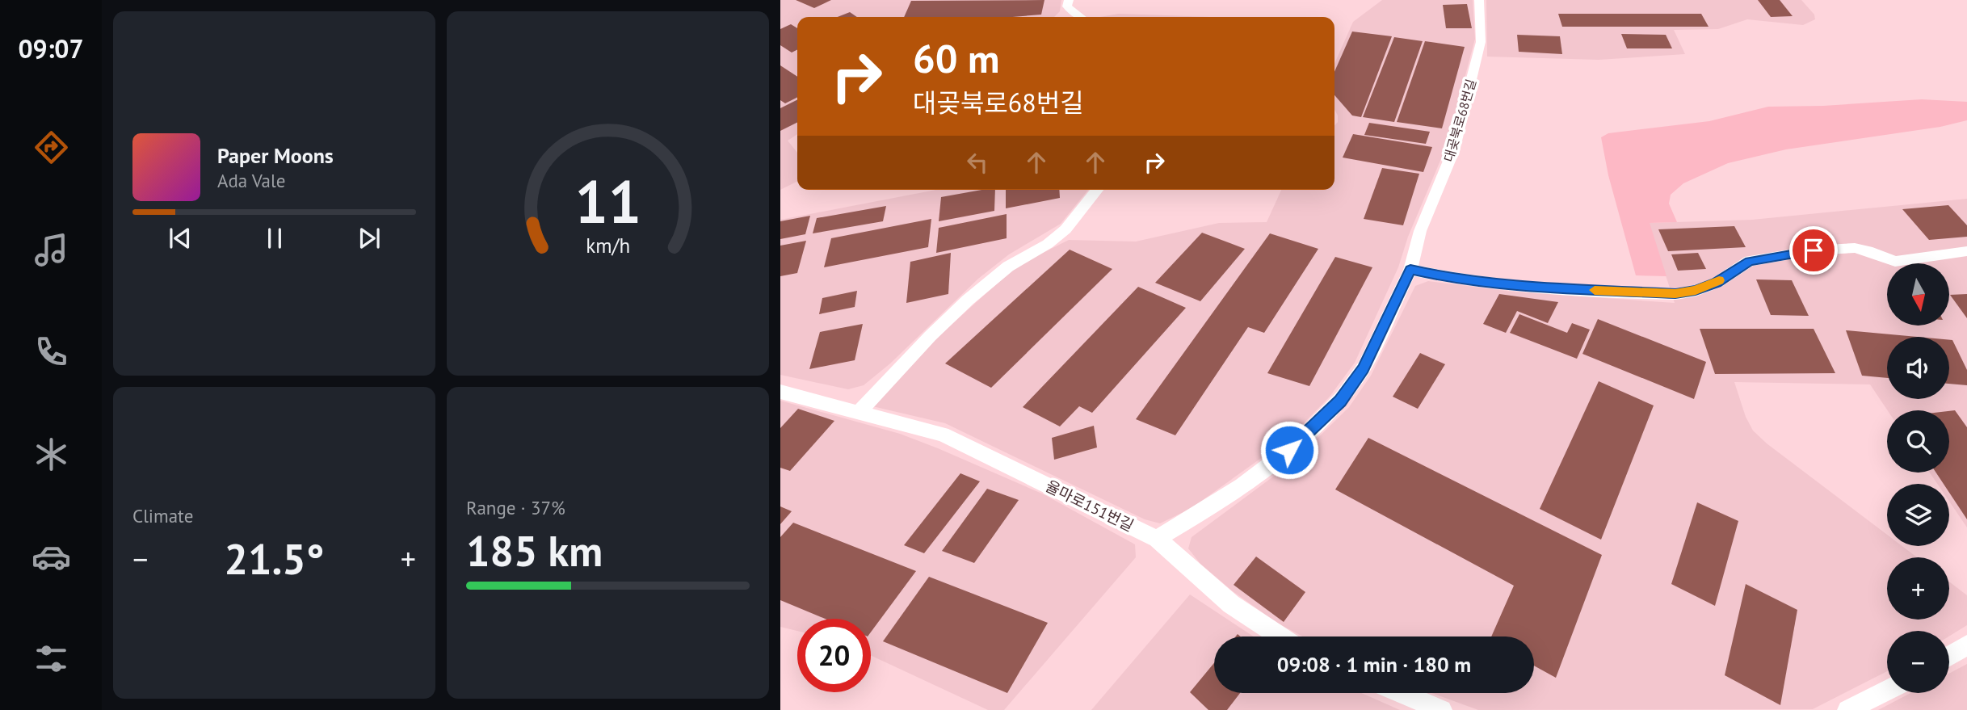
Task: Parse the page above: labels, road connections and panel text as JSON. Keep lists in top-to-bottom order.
{
  "streets": {
    "lane": ["대곶북로68번길", "율마로151번길"]
  },
  "crossings": [
    ["대곶북로68번길", "율마로151번길"]
  ],
  "north": "bottom",
  "page": {
    "tabs": "09:07",
    "turn": ["60 m", "대곶북로68번길"],
    "song": ["Paper Moons", "Ada Vale"],
    "map_buttons": ["+", "−"],
    "tile": [
      "Climate",
      ["Range · 37%", "185 km"]
    ],
    "heat": ["−", "21.5°", "+"],
    "limit": "20",
    "trip": "09:08 · 1 min · 180 m",
    "gauge": ["11", "km/h"]
  }
}
